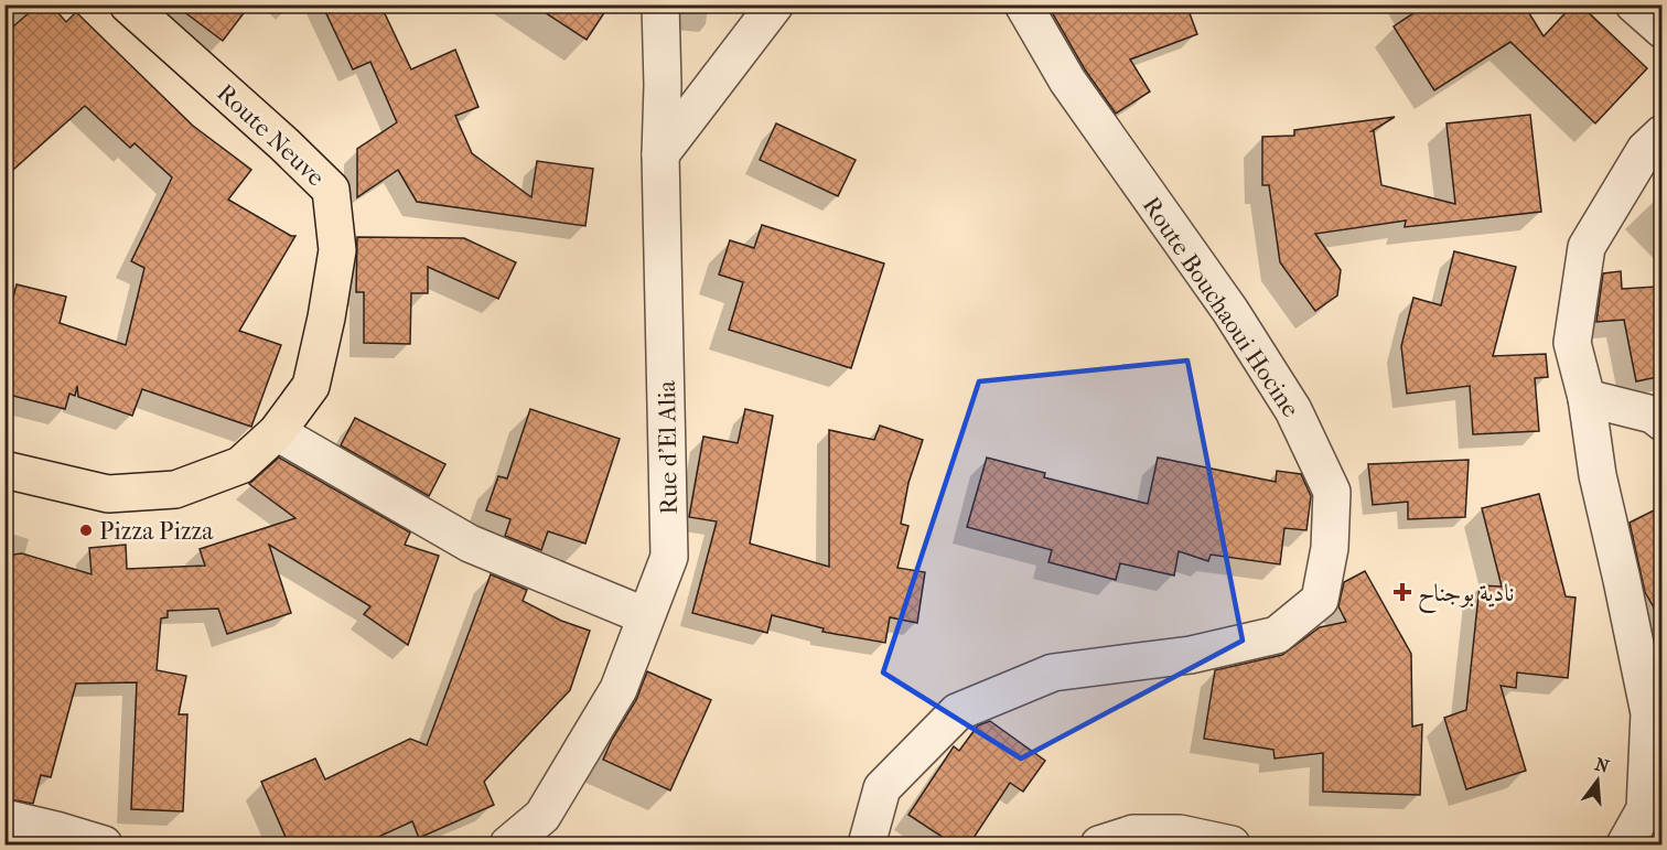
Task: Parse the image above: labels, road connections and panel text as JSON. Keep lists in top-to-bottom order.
{
  "streets": {
    "main road": ["Route Neuve"],
    "street": ["Route Bouchaoui Hocine", "Rue d'El Alia"]
  },
  "places": {
    "other": ["Pizza Pizza"],
    "health": ["نادية بوجناح"]
  },
  "north": "top"
}
